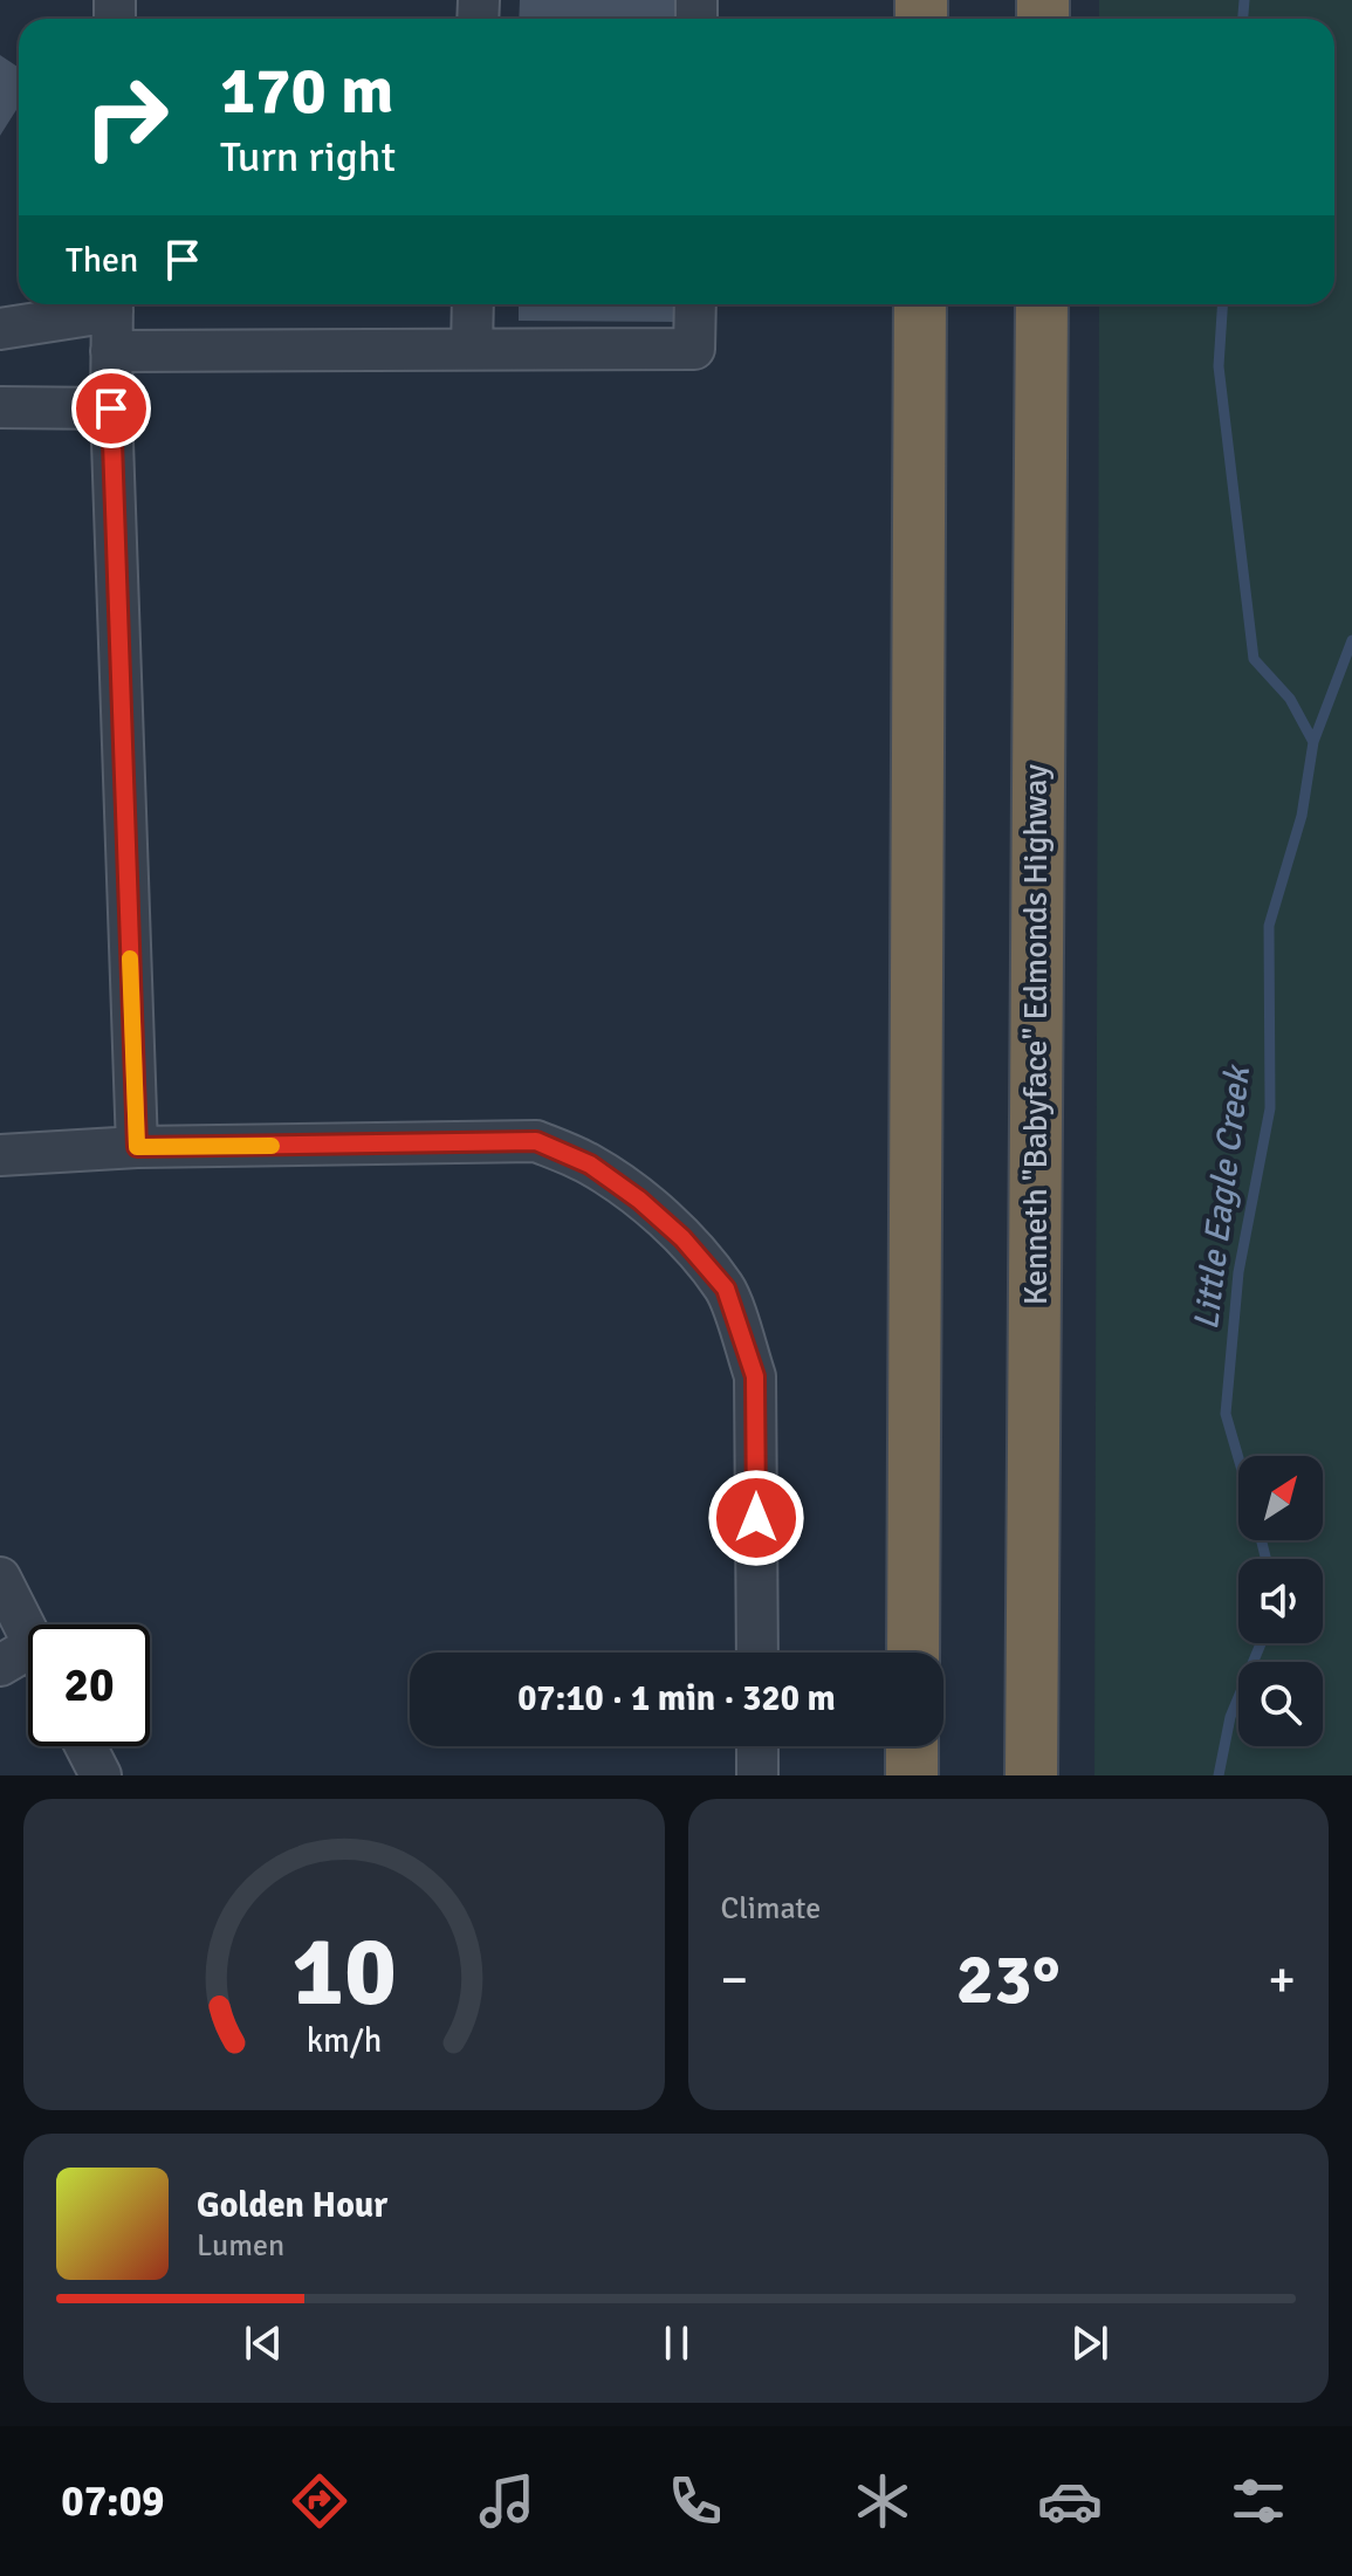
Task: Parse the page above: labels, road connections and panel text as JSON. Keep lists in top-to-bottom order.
{
  "streets": {
    "highway": ["Kenneth \"Babyface\" Edmonds Highway"]
  },
  "water": ["Little Eagle Creek"],
  "north": "top right",
  "page": {
    "turn": ["170 m", "Turn right"],
    "then": "Then",
    "limit": "20",
    "trip": "07:10 · 1 min · 320 m",
    "tile": "Climate",
    "heat": ["−", "23°", "+"],
    "song": ["Golden Hour", "Lumen"],
    "tabs": "07:09",
    "gauge": ["10", "km/h"]
  }
}
